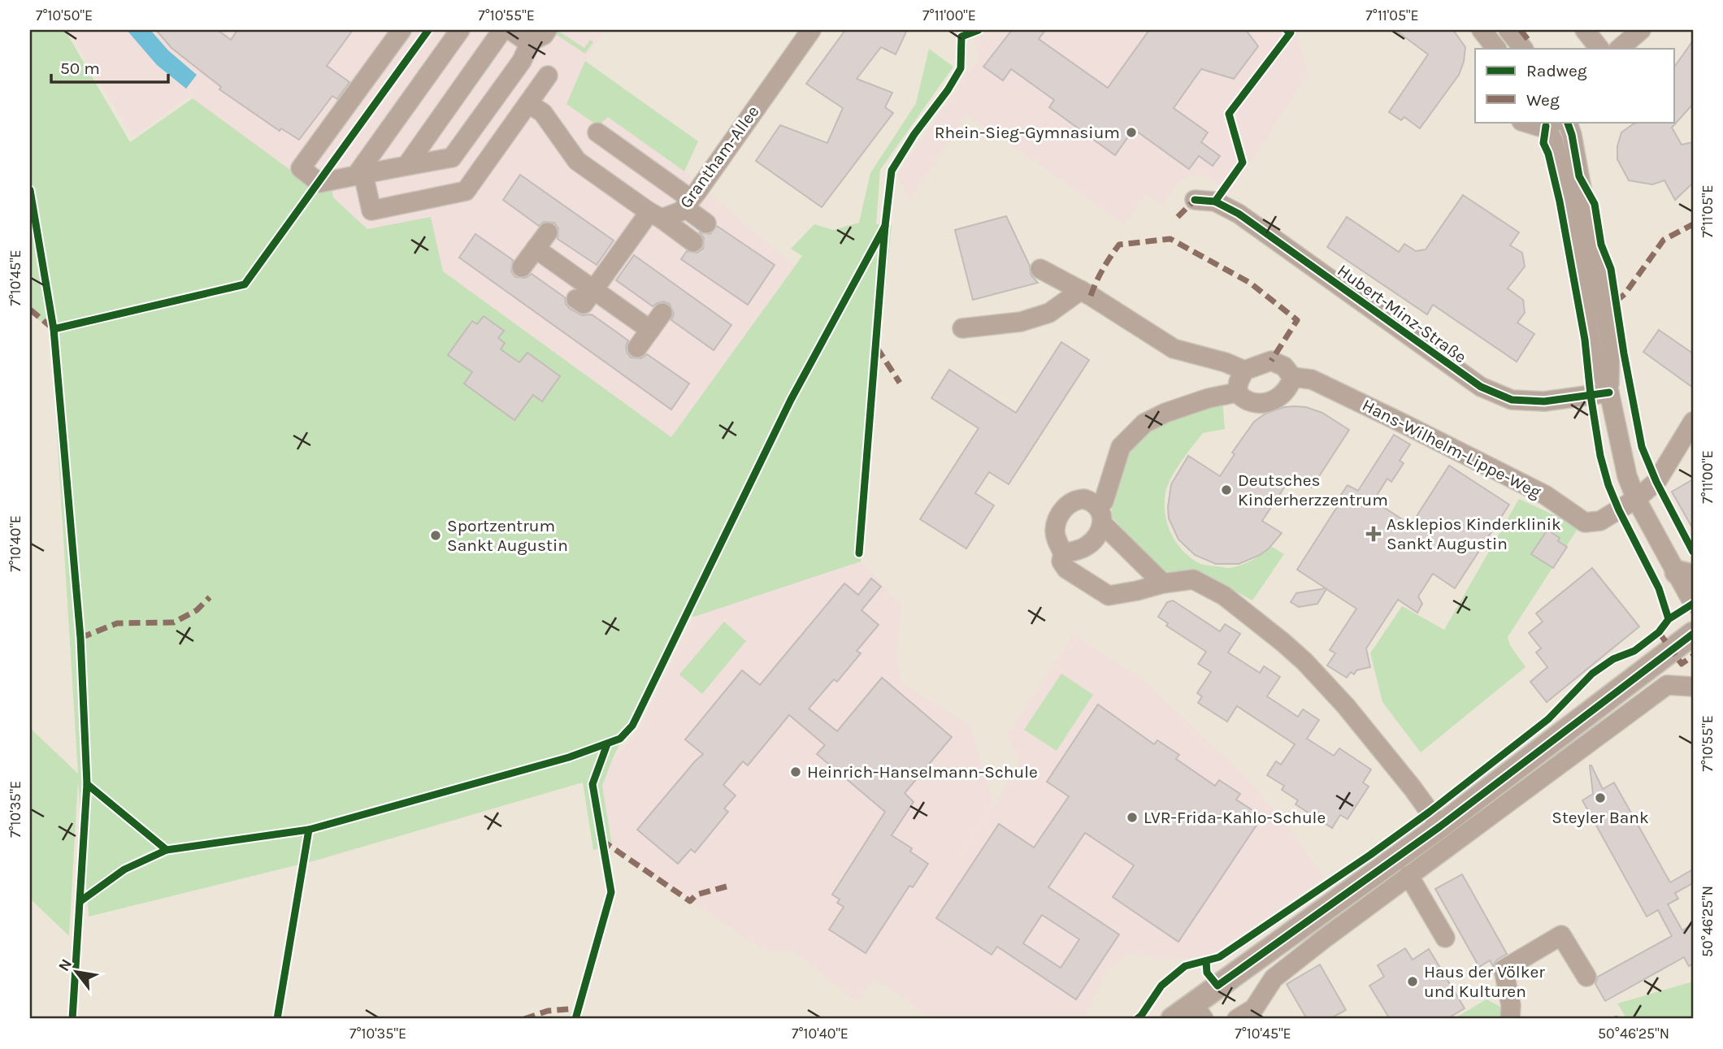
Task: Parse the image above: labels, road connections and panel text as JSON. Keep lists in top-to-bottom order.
{
  "streets": {
    "street": ["Grantham-Allee", "Hubert-Minz-Straße", "Hans-Wilhelm-Lippe-Weg"]
  },
  "places": {
    "other": [
      "Rhein-Sieg-Gymnasium",
      "Deutsches Kinderherzzentrum",
      "Sportzentrum Sankt Augustin",
      "Heinrich-Hanselmann-Schule",
      "Steyler Bank",
      "LVR-Frida-Kahlo-Schule",
      "Haus der Völker und Kulturen"
    ],
    "health": ["Asklepios Kinderklinik Sankt Augustin"]
  },
  "legend": ["Radweg", "Weg"],
  "scale_bar": "50 m",
  "north": "top left",
  "coordinates": [
    "7°10'50\"E",
    "7°10'55\"E",
    "7°11'00\"E",
    "7°11'05\"E",
    "7°10'45\"E",
    "7°10'40\"E",
    "7°10'35\"E",
    "50°46'25\"N"
  ]
}
